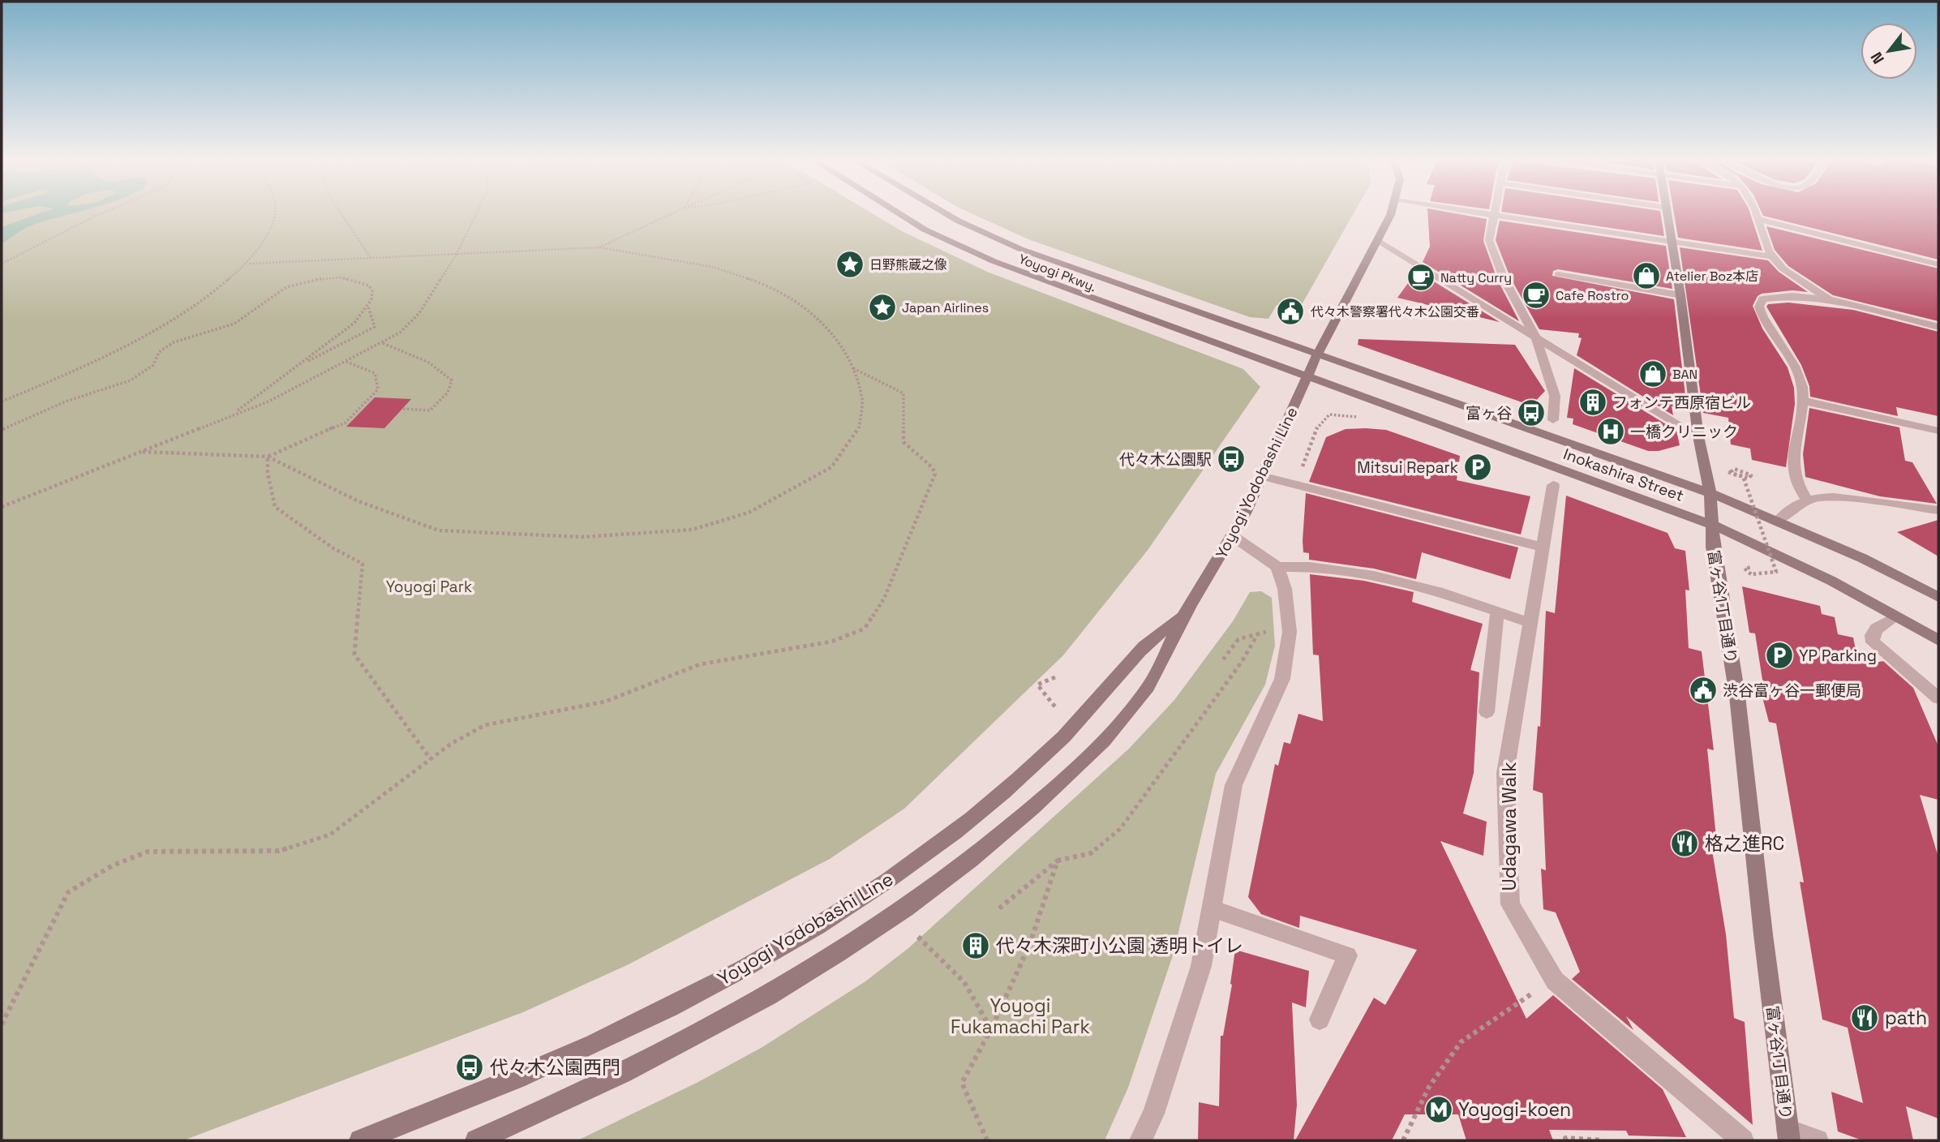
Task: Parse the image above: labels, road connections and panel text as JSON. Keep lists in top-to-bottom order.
{
  "streets": {
    "street": [
      "Yoyogi Pkwy.",
      "Inokashira Street",
      "Yoyogi Yodobashi Line",
      "富ヶ谷1丁目通り",
      "Udagawa Walk"
    ]
  },
  "crossings": [
    ["Yoyogi Pkwy.", "Inokashira Street"],
    ["Yoyogi Pkwy.", "Yoyogi Yodobashi Line"],
    ["Inokashira Street", "Yoyogi Yodobashi Line"],
    ["Inokashira Street", "富ヶ谷1丁目通り"]
  ],
  "parks": ["Yoyogi Park", "Yoyogi Fukamachi Park"],
  "places": {
    "place": ["日野熊蔵之像", "Japan Airlines"],
    "shop": ["Atelier Boz本店", "BAN"],
    "cafe": ["Natty Curry", "Cafe Rostro"],
    "public building": ["代々木警察署代々木公園交番", "渋谷富ヶ谷一郵便局"],
    "building": ["フォンテ西原宿ビル", "代々木深町小公園 透明トイレ"],
    "bus stop": ["富ヶ谷", "代々木公園駅", "代々木公園西門"],
    "hospital": ["一橋クリニック"],
    "parking": ["Mitsui Repark", "YP Parking"],
    "restaurant": ["格之進RC", "path"],
    "metro station": ["Yoyogi-koen"]
  },
  "north": "bottom left"
}
